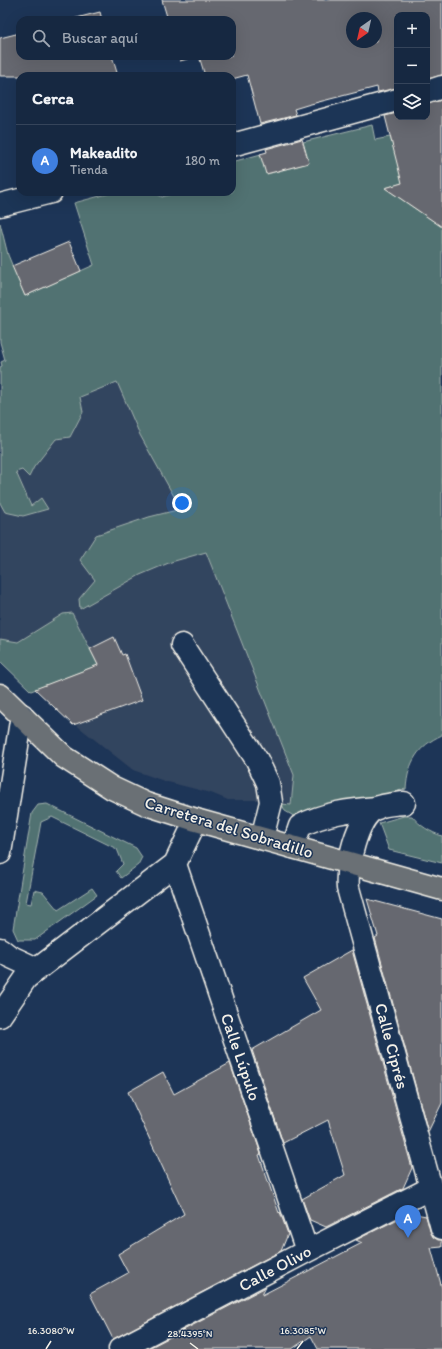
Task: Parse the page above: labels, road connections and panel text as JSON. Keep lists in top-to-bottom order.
{
  "streets": {
    "main road": ["Carretera del Sobradillo"],
    "street": ["Calle Ciprés", "Calle Lúpulo", "Calle Olivo"]
  },
  "crossings": [
    ["Carretera del Sobradillo", "Calle Ciprés"],
    ["Calle Ciprés", "Calle Olivo"],
    ["Calle Lúpulo", "Calle Olivo"]
  ],
  "north": "bottom left",
  "page": {
    "map_buttons": ["+", "−"],
    "search": "Buscar aquí",
    "heading": "Cerca",
    "list": [
      {
        "mark": "A",
        "name": "Makeadito",
        "note": "Tienda",
        "value": "180 m"
      }
    ],
    "pins": "A"
  },
  "coordinates": ["16.3080°W", "16.3085°W", "28.4395°N"]
}
